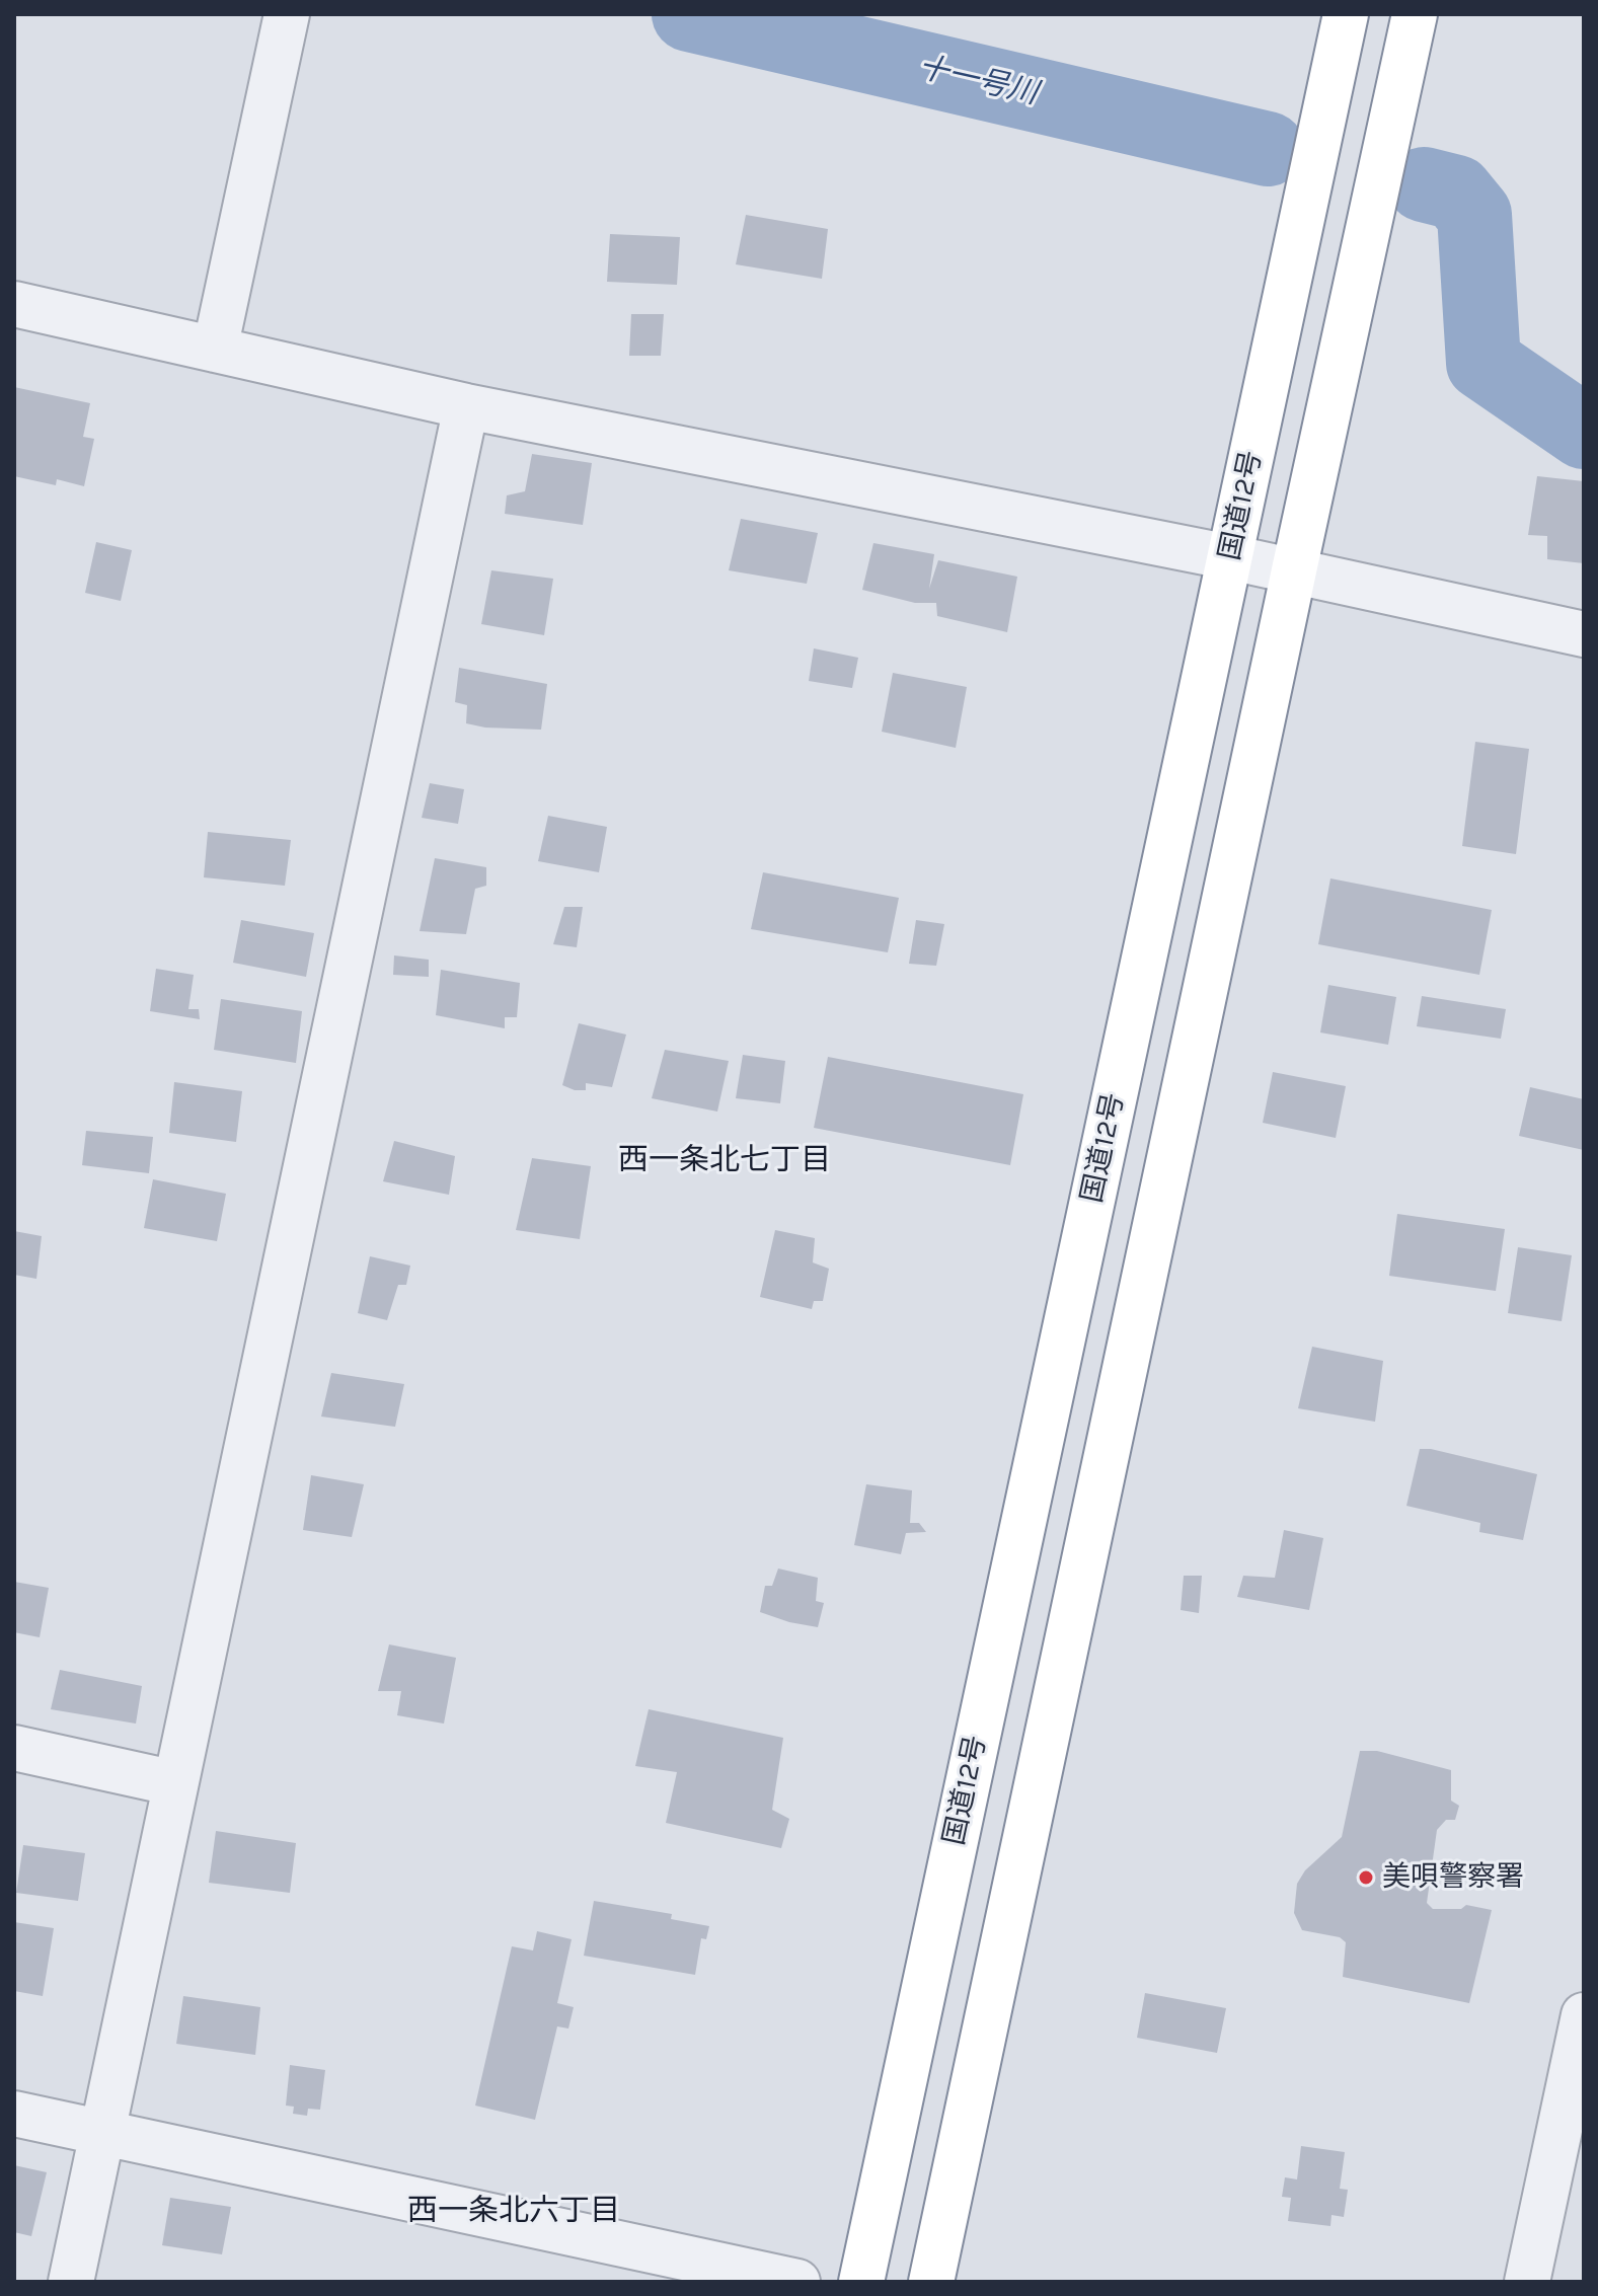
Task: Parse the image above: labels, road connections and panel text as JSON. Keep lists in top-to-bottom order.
{
  "streets": {
    "highway": ["国道12号"]
  },
  "districts": ["西一条北七丁目", "西一条北六丁目"],
  "water": ["十一号川"],
  "places": ["美唄警察署"]
}
